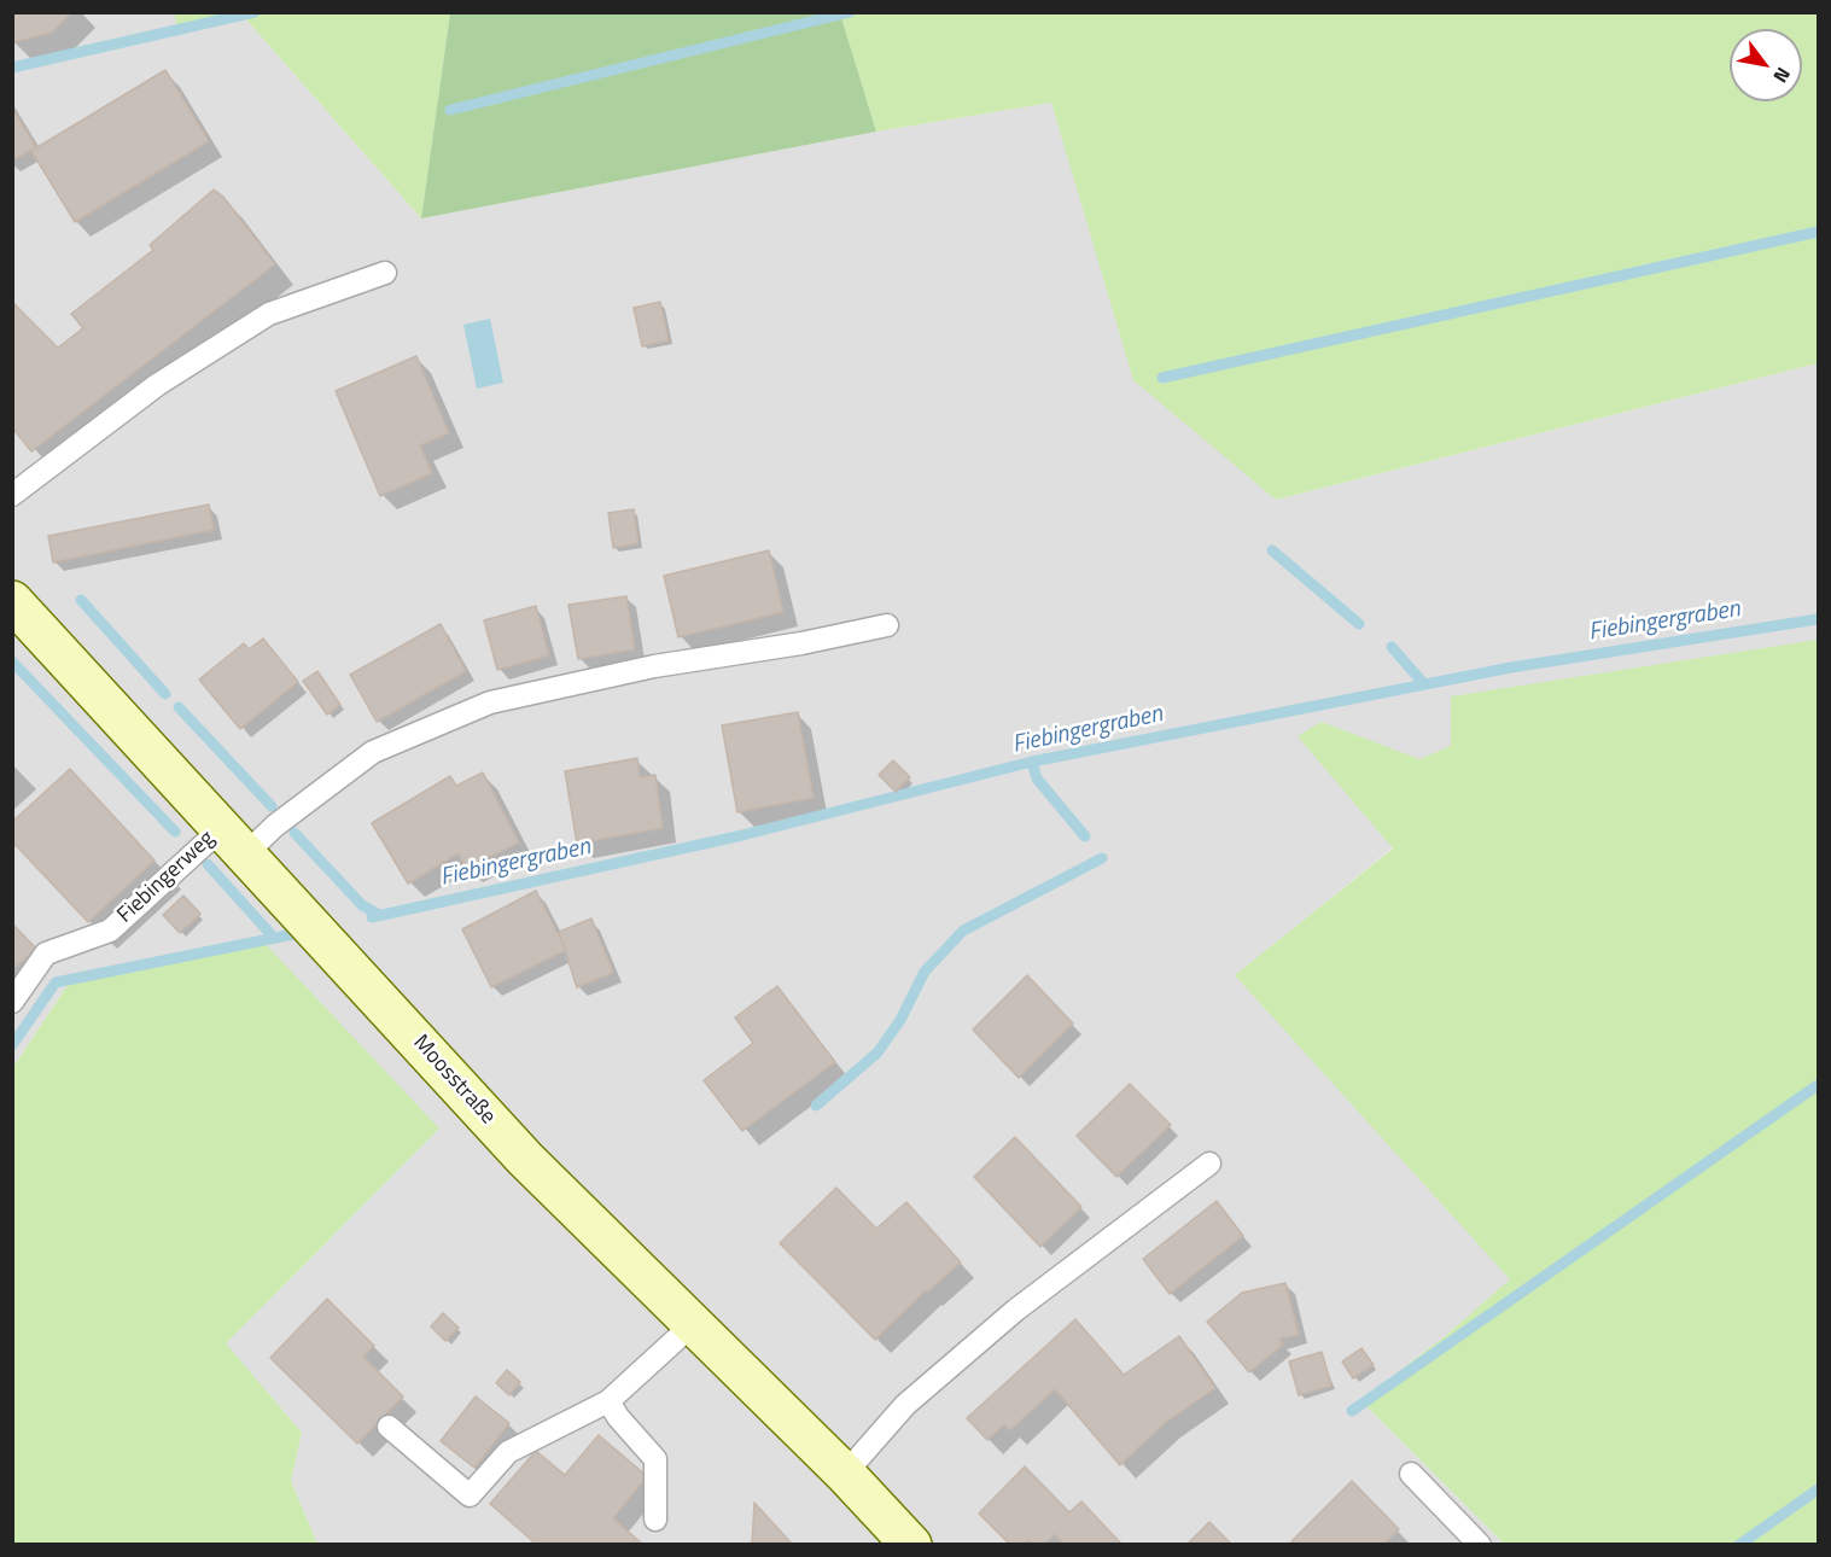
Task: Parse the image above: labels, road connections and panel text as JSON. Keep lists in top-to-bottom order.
{
  "streets": {
    "street": ["Moosstraße"],
    "lane": ["Fiebingerweg"]
  },
  "crossings": [
    ["Fiebingerweg", "Moosstraße"]
  ],
  "water": ["Fiebingergraben"],
  "north": "bottom right"
}
